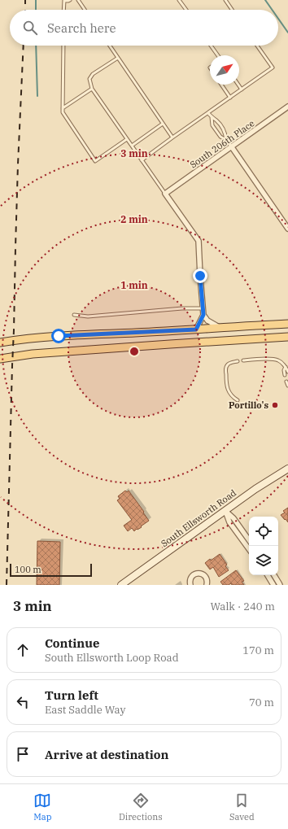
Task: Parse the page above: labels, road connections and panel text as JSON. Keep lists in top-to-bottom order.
{
  "streets": {
    "street": ["South 206th Place", "South Ellsworth Road"]
  },
  "places": ["Portillo's"],
  "scale_bar": "100 m",
  "north": "top right",
  "page": {
    "search": "Search here",
    "scale": "100 m",
    "heading": ["3 min", "Walk · 240 m"],
    "list": [
      ["Continue", "South Ellsworth Loop Road", "170 m"],
      ["Turn left", "East Saddle Way", "70 m"],
      "Arrive at destination"
    ],
    "nav": ["Map", "Directions", "Saved"]
  },
  "rings": ["3 min", "2 min", "1 min"]
}
